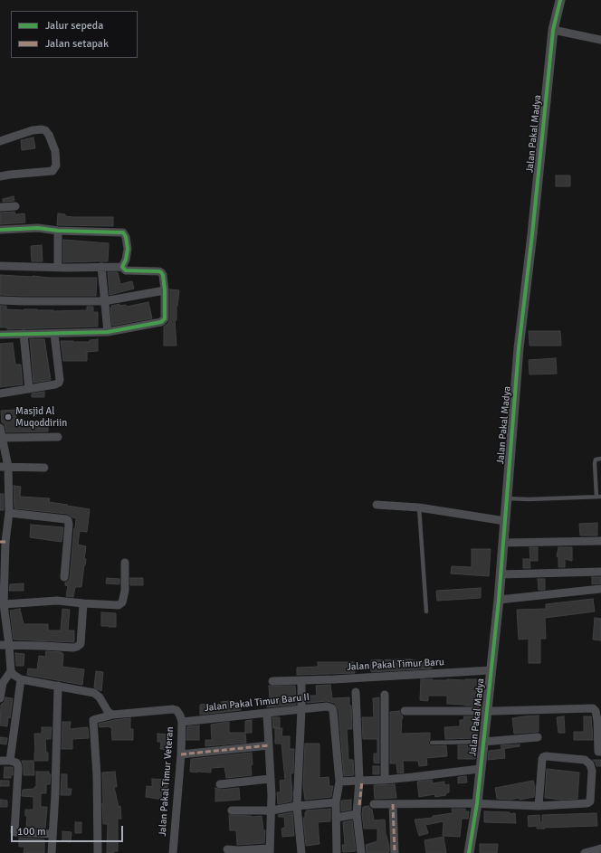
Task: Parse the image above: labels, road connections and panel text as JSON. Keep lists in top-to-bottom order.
{
  "streets": {
    "street": [
      "Jalan Pakal Madya",
      "Jalan Pakal Timur Baru",
      "Jalan Pakal Timur Baru II",
      "Jalan Pakal Timur Veteran"
    ]
  },
  "crossings": [
    ["Jalan Pakal Madya", "Jalan Pakal Timur Baru"],
    ["Jalan Pakal Timur Baru II", "Jalan Pakal Timur Veteran"]
  ],
  "places": ["Masjid Al Muqoddiriin"],
  "legend": ["Jalur sepeda", "Jalan setapak"],
  "scale_bar": "100 m"
}
